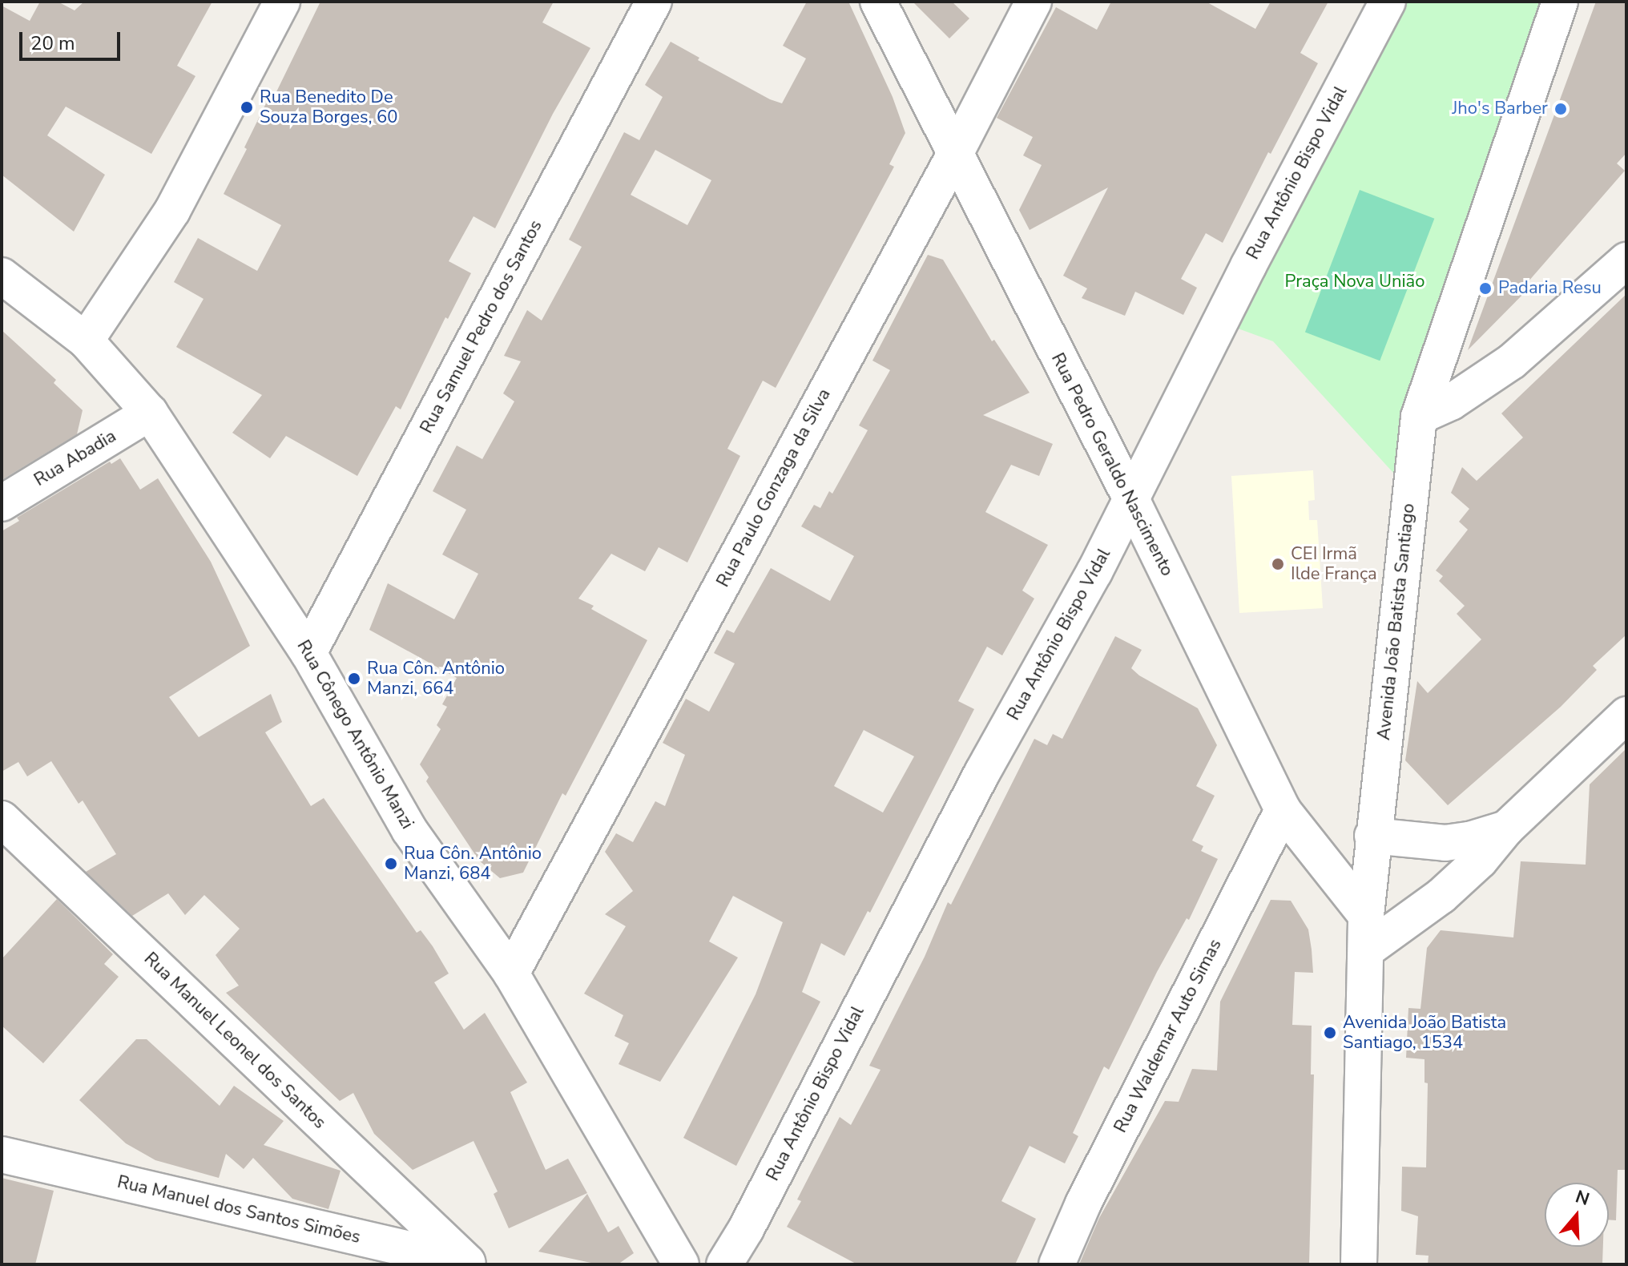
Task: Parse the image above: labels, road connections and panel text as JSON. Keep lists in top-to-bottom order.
{
  "streets": {
    "street": [
      "Rua Antônio Bispo Vidal",
      "Rua Samuel Pedro dos Santos",
      "Rua Abadia",
      "Rua Pedro Geraldo Nascimento",
      "Rua Paulo Gonzaga da Silva",
      "Avenida João Batista Santiago",
      "Rua Cônego Antônio Manzi",
      "Rua Waldemar Auto Simas",
      "Rua Manuel Leonel dos Santos",
      "Rua Manuel dos Santos Simões"
    ]
  },
  "crossings": [
    ["Rua Antônio Bispo Vidal", "Rua Pedro Geraldo Nascimento"],
    ["Rua Samuel Pedro dos Santos", "Rua Cônego Antônio Manzi"],
    ["Rua Abadia", "Rua Cônego Antônio Manzi"],
    ["Rua Pedro Geraldo Nascimento", "Rua Paulo Gonzaga da Silva"],
    ["Rua Pedro Geraldo Nascimento", "Avenida João Batista Santiago"],
    ["Rua Pedro Geraldo Nascimento", "Rua Waldemar Auto Simas"],
    ["Rua Paulo Gonzaga da Silva", "Rua Cônego Antônio Manzi"],
    ["Rua Manuel Leonel dos Santos", "Rua Manuel dos Santos Simões"]
  ],
  "parks": ["Praça Nova União"],
  "places": [
    "Rua Benedito De Souza Borges, 60",
    "Jho's Barber",
    "Padaria Resu",
    "CEI Irmã Ilde França",
    "Rua Côn. Antônio Manzi, 664",
    "Rua Côn. Antônio Manzi, 684",
    "Avenida João Batista Santiago, 1534"
  ],
  "scale_bar": "20 m",
  "north": "top"
}
